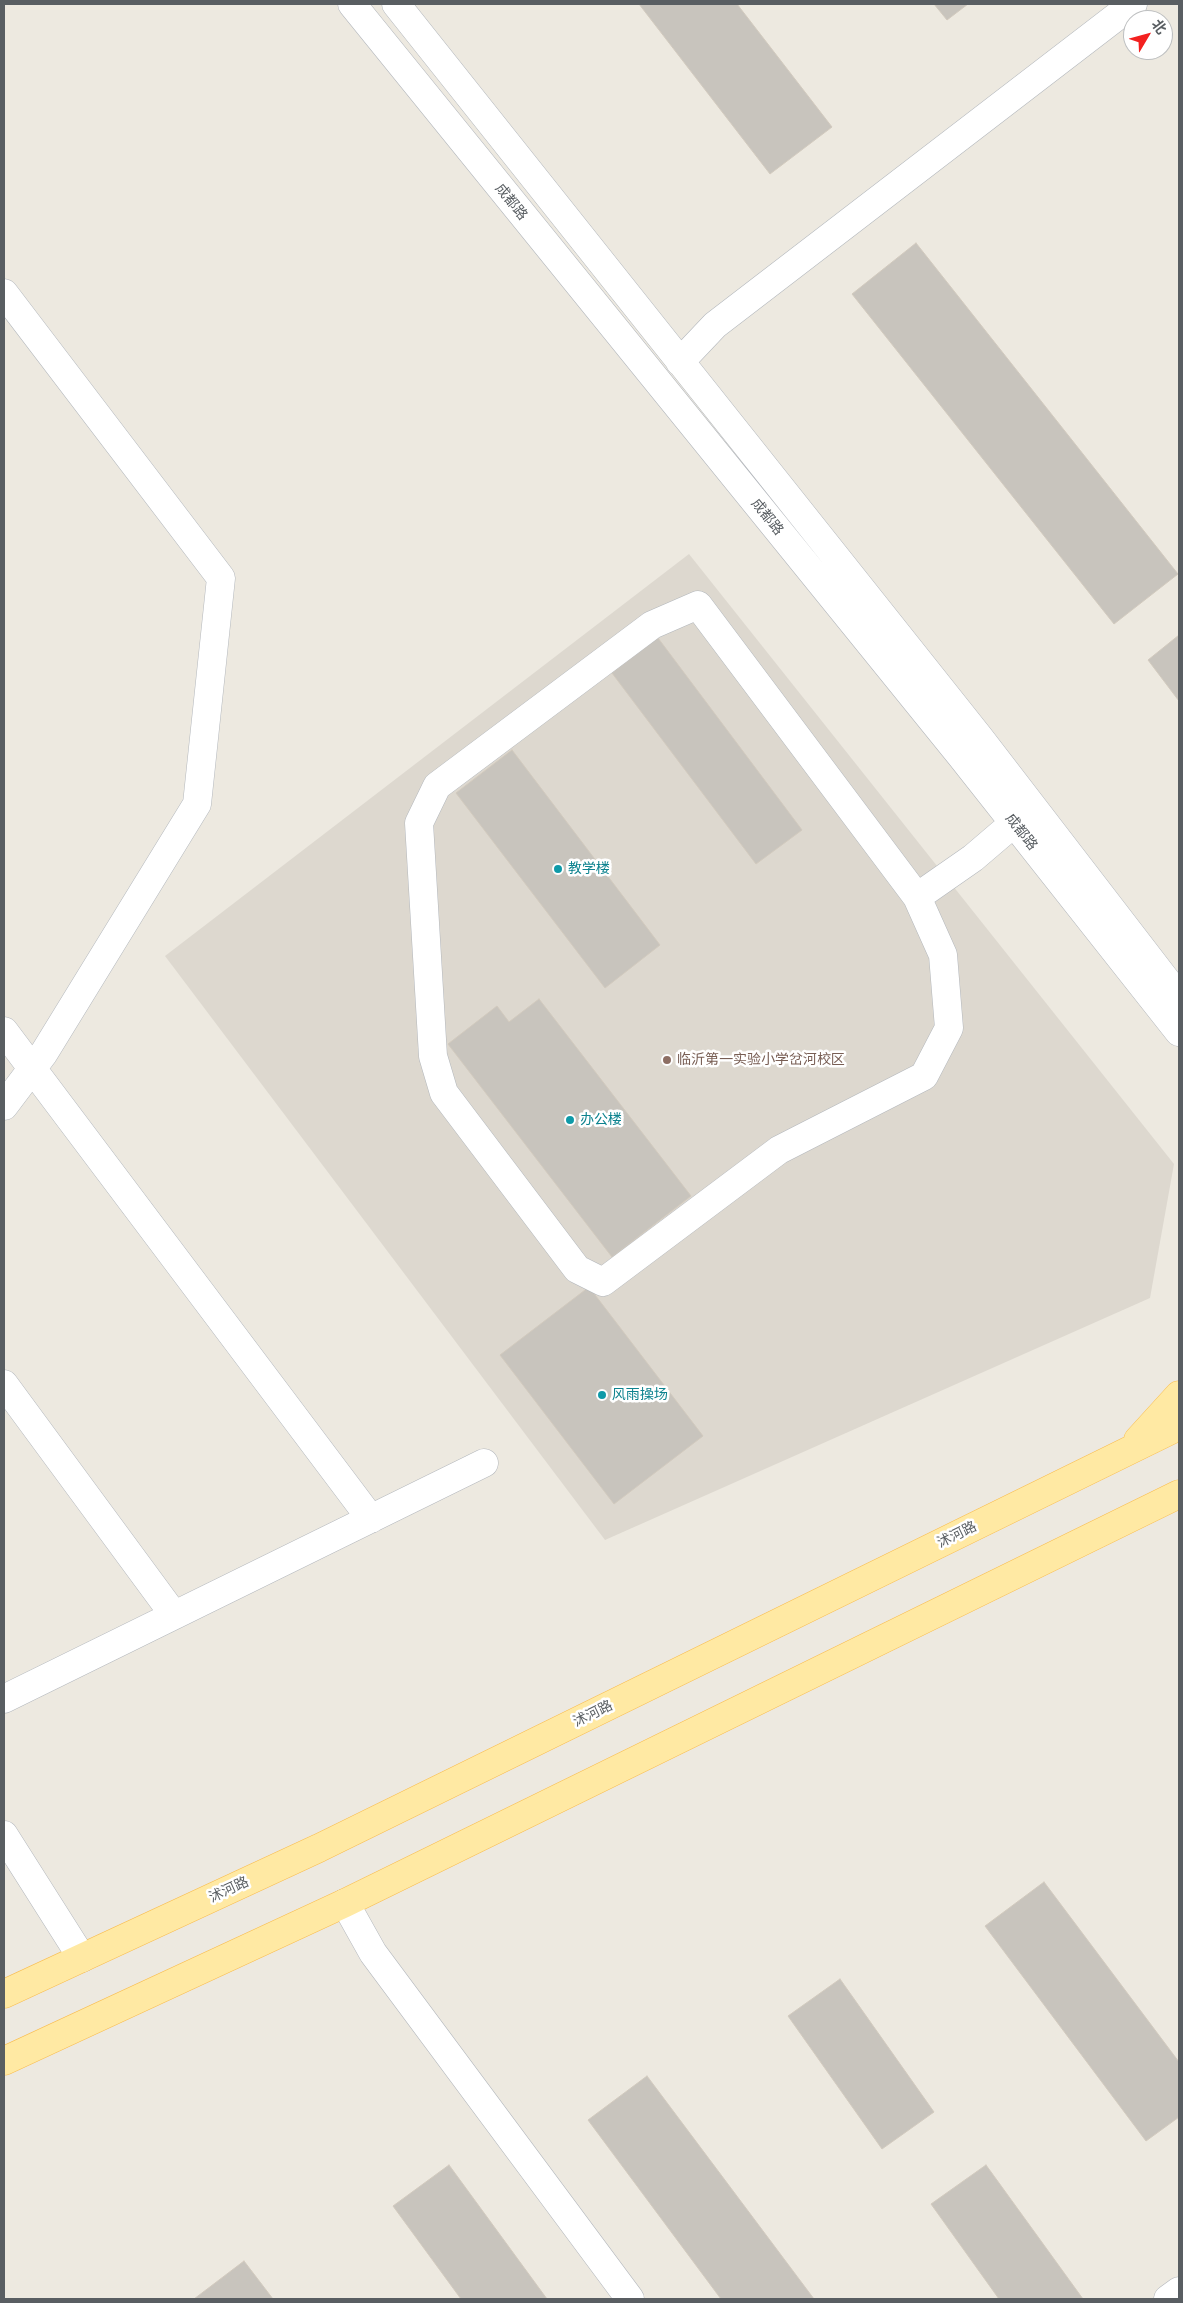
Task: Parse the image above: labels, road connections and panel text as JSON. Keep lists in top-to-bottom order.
{
  "streets": {
    "main road": ["沭河路"],
    "street": ["成都路"]
  },
  "places": [
    "教学楼",
    "临沂第一实验小学岔河校区",
    "办公楼",
    "风雨操场"
  ],
  "north": "top right"
}
